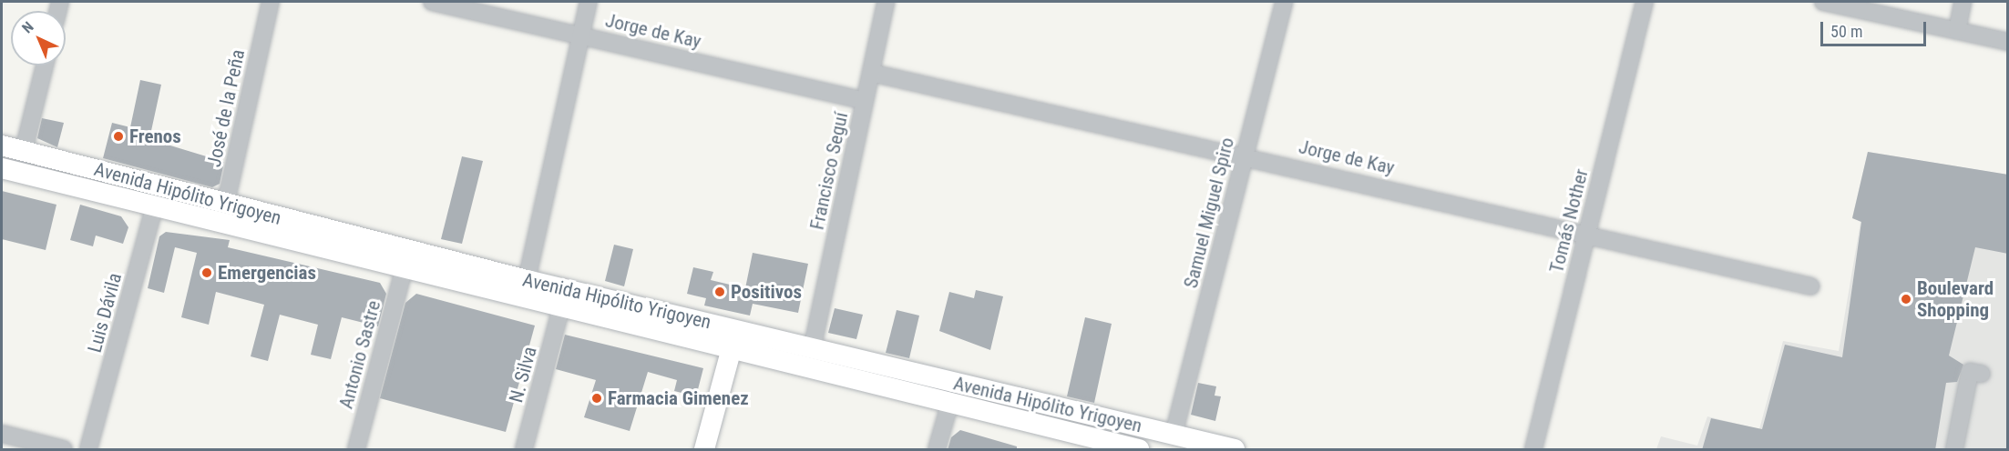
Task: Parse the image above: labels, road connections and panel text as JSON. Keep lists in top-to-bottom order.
{
  "streets": {
    "main road": ["Avenida Hipólito Yrigoyen"],
    "street": [
      "Jorge de Kay",
      "José de la Peña",
      "Francisco Seguí",
      "Samuel Miguel Spiro",
      "Tomás Nother",
      "Luis Dávila",
      "Antonio Sastre",
      "N. Silva"
    ]
  },
  "crossings": [
    ["Jorge de Kay", "Francisco Seguí"],
    ["Jorge de Kay", "Samuel Miguel Spiro"],
    ["Jorge de Kay", "Tomás Nother"],
    ["José de la Peña", "Avenida Hipólito Yrigoyen"],
    ["Francisco Seguí", "Avenida Hipólito Yrigoyen"],
    ["Avenida Hipólito Yrigoyen", "Samuel Miguel Spiro"],
    ["Avenida Hipólito Yrigoyen", "Luis Dávila"],
    ["Avenida Hipólito Yrigoyen", "Antonio Sastre"],
    ["Avenida Hipólito Yrigoyen", "N. Silva"]
  ],
  "places": [
    "Frenos",
    "Emergencias",
    "Positivos",
    "Boulevard Shopping",
    "Farmacia Gimenez"
  ],
  "scale_bar": "50 m",
  "north": "top left"
}
